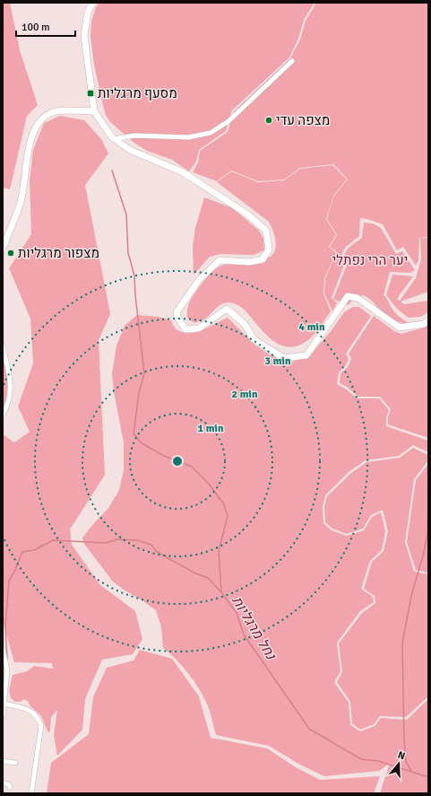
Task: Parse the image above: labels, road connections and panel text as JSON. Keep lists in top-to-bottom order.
{
  "water": ["נחל מרגליות"],
  "parks": ["יער הרי נפתלי"],
  "places": {
    "transit": ["מסעף מרגליות"],
    "other": ["מצפה עדי", "מצפור מרגליות"]
  },
  "scale_bar": "100 m",
  "north": "top",
  "rings": [
    "4 min",
    "3 min",
    "2 min",
    "1 min"
  ]
}
